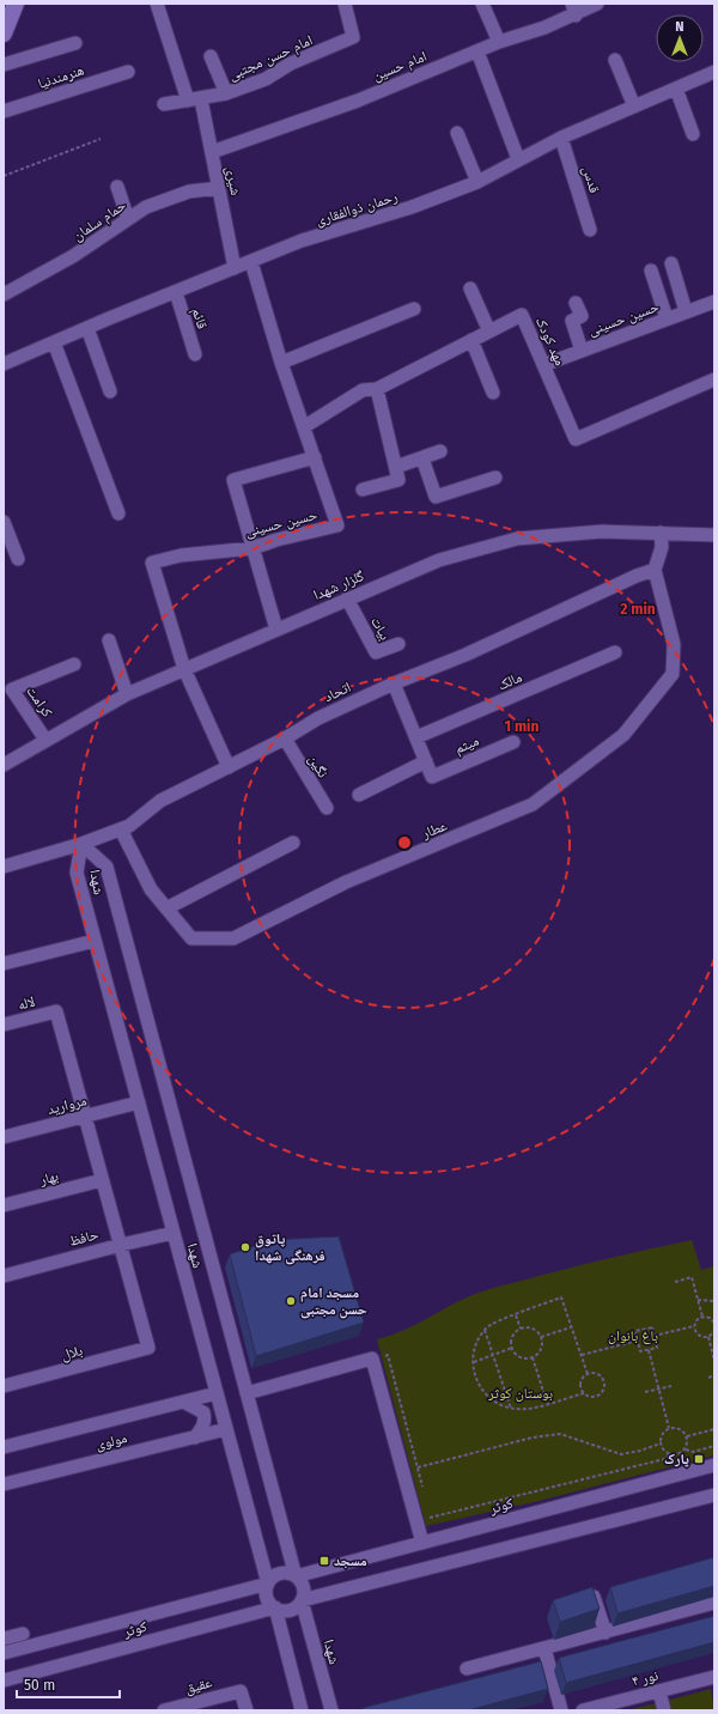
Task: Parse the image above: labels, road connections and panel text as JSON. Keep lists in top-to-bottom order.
{
  "streets": {
    "street": [
      "امام حسن مجتبی",
      "امام حسین",
      "هنرمندنیا",
      "قدس",
      "شیری",
      "رحمان ذوالفقاری",
      "حمام سلمان",
      "قائم",
      "حسین حسینی",
      "مهد کودک",
      "گلزار شهدا",
      "بیات",
      "مالک",
      "اتحاد",
      "کرامت",
      "میثم",
      "نگین",
      "عطار",
      "شهدا",
      "لاله",
      "مروارید",
      "بهار",
      "حافظ",
      "بلال",
      "مولوی",
      "کوثر",
      "نور ۴",
      "عقیق"
    ]
  },
  "crossings": [
    ["امام حسن مجتبی", "شیری"],
    ["امام حسین", "شیری"],
    ["قدس", "رحمان ذوالفقاری"],
    ["شیری", "رحمان ذوالفقاری"],
    ["شیری", "حمام سلمان"],
    ["رحمان ذوالفقاری", "قائم"],
    ["رحمان ذوالفقاری", "حسین حسینی"],
    ["حسین حسینی", "مهد کودک"],
    ["حسین حسینی", "گلزار شهدا"],
    ["گلزار شهدا", "بیات"],
    ["گلزار شهدا", "کرامت"],
    ["اتحاد", "نگین"],
    ["اتحاد", "عطار"],
    ["اتحاد", "شهدا"],
    ["شهدا", "مروارید"],
    ["شهدا", "حافظ"],
    ["شهدا", "مولوی"],
    ["شهدا", "کوثر"],
    ["لاله", "مروارید"],
    ["حافظ", "بلال"]
  ],
  "parks": ["باغ بانوان", "بوستان کوثر"],
  "places": {
    "other": ["پاتوق فرهنگی شهدا", "مسجد امام حسن مجتبی"],
    "transit": ["پارک", "مسجد"]
  },
  "scale_bar": "50 m",
  "north": "top",
  "rings": ["2 min", "1 min"]
}
